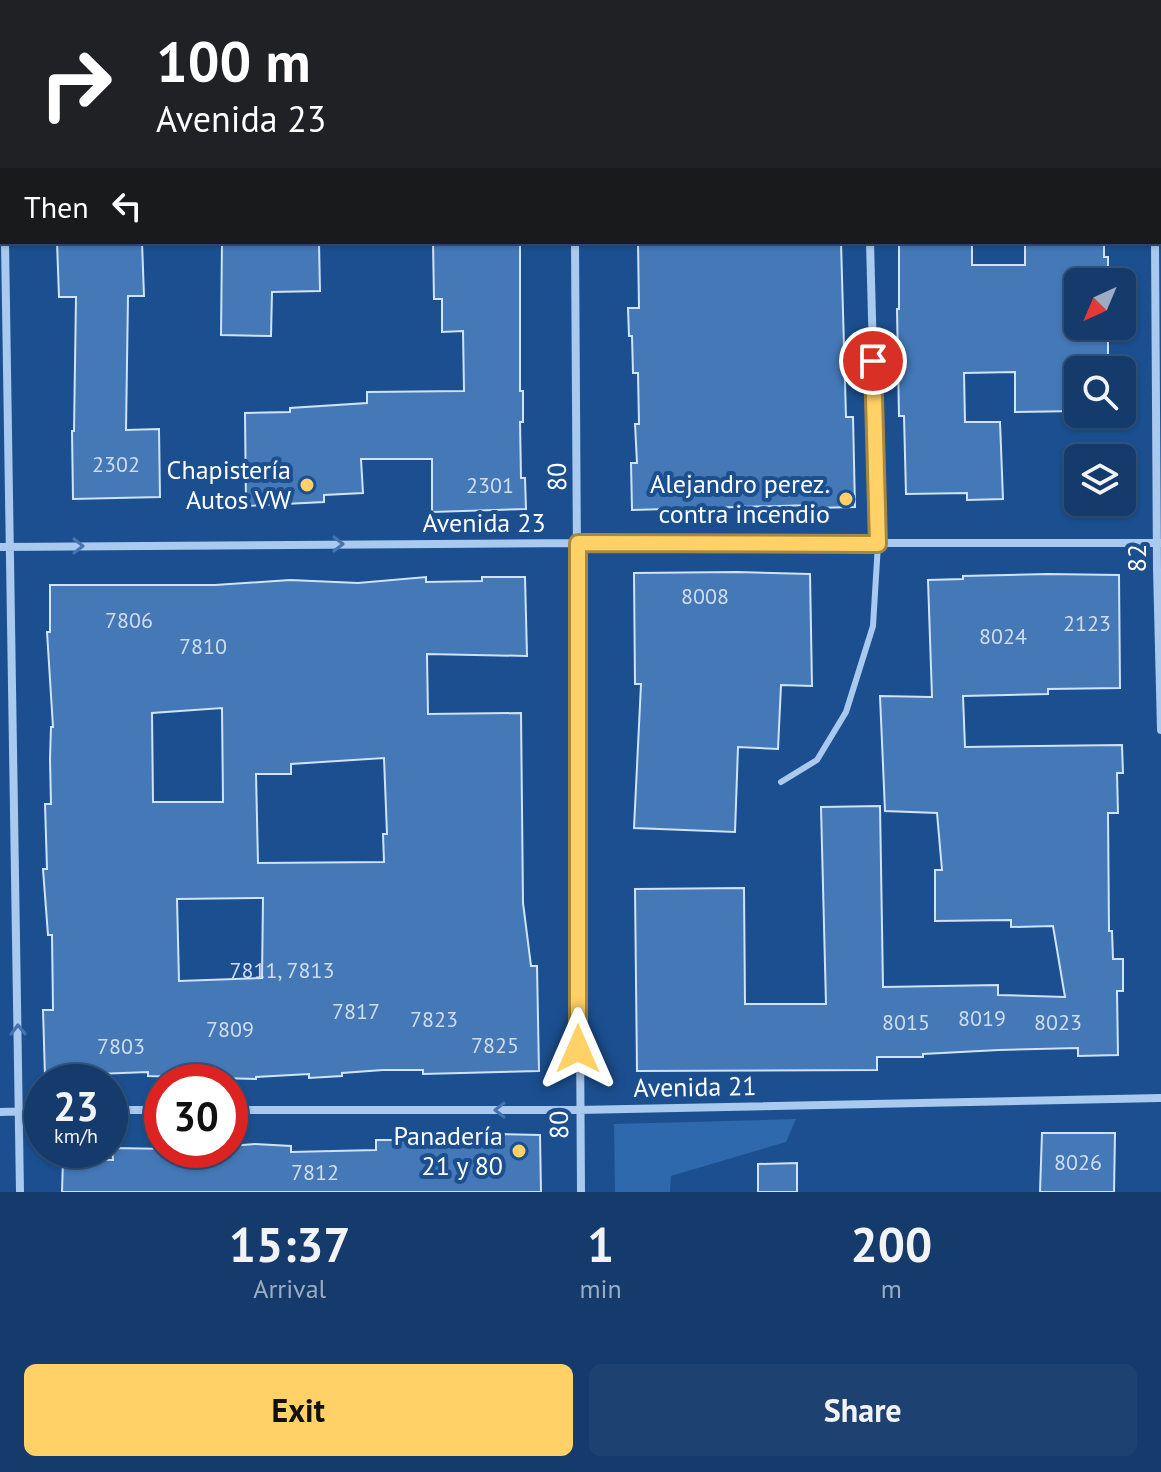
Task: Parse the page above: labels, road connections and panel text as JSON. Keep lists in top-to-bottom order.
{
  "streets": {
    "street": [
      "80",
      "Avenida 23",
      "82",
      "Avenida 21"
    ]
  },
  "crossings": [
    ["80", "Avenida 23"],
    ["80", "Avenida 21"],
    ["Avenida 23", "82"]
  ],
  "one_way": ["Avenida 23", "Avenida 21"],
  "places": ["Chapistería Autos VW", "Alejandro perez. contra incendio", "Panadería 21 y 80"],
  "house_numbers": [
    "2302",
    "2301",
    "8008",
    "7806",
    "2123",
    "8024",
    "7810",
    "7811, 7813",
    "7817",
    "8019",
    "7823",
    "8015",
    "8023",
    "7809",
    "7825",
    "7803",
    "8026",
    "7812"
  ],
  "north": "bottom left",
  "page": {
    "turn": ["100 m", "Avenida 23"],
    "then": "Then",
    "speed": "23 km/h",
    "limit": "30",
    "eta": [
      "15:37",
      "Arrival",
      "1",
      "min",
      "200",
      "m"
    ],
    "buttons": ["Exit", "Share"]
  }
}
